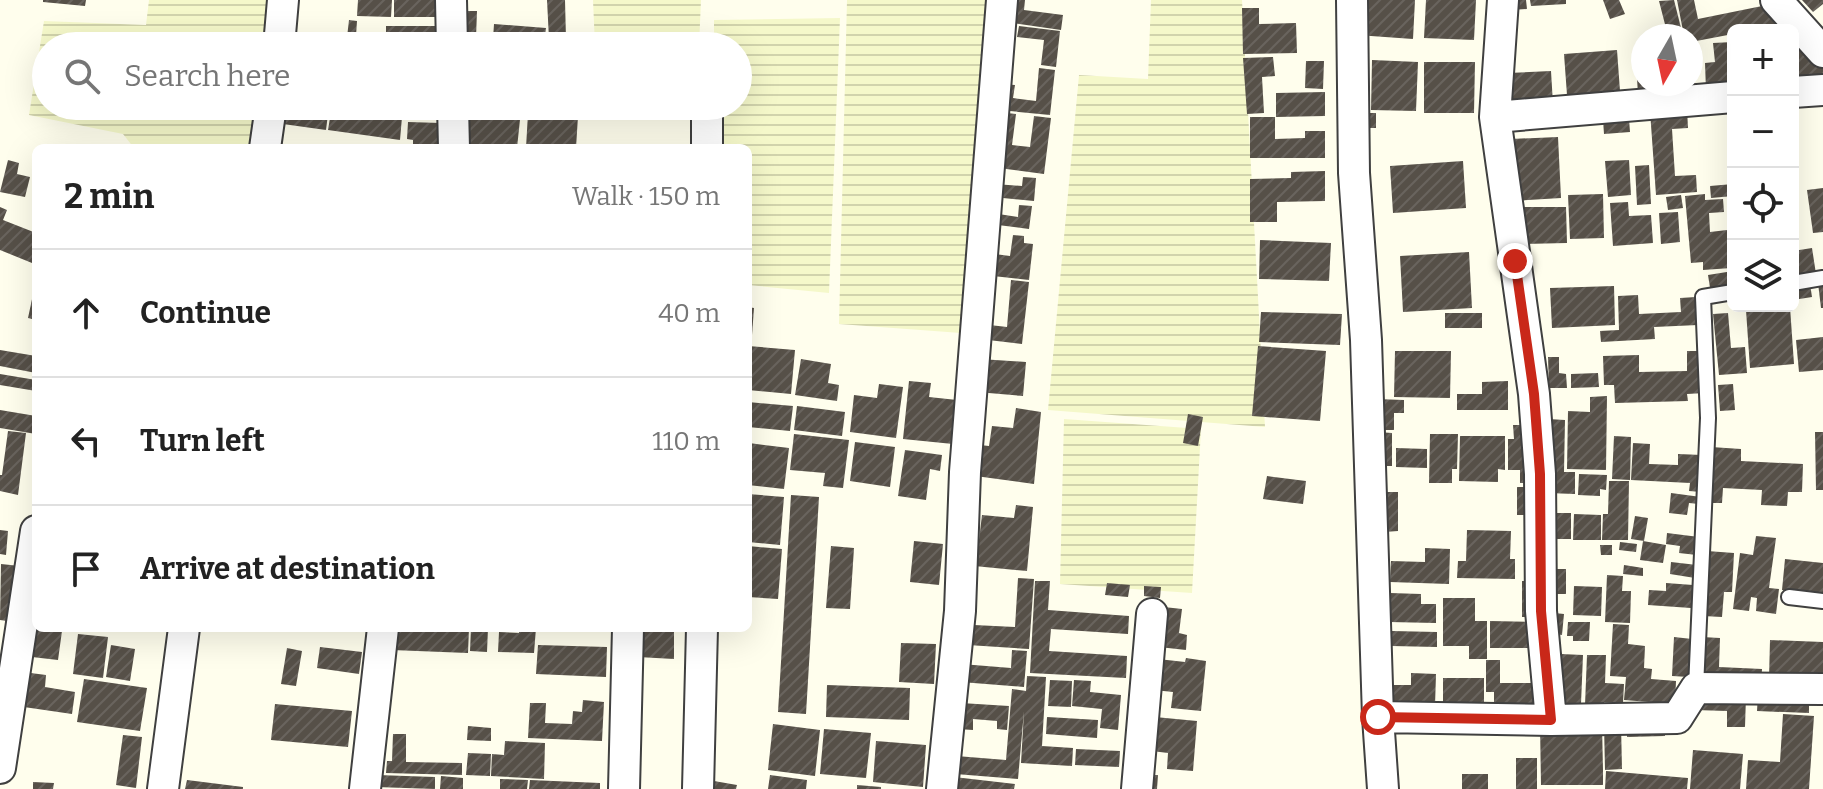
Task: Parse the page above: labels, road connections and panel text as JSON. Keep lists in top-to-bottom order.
{
  "north": "bottom",
  "page": {
    "map_buttons": ["+", "−"],
    "search": "Search here",
    "heading": ["2 min", "Walk · 150 m"],
    "list": [
      ["Continue", "40 m"],
      ["Turn left", "110 m"],
      "Arrive at destination"
    ]
  }
}
